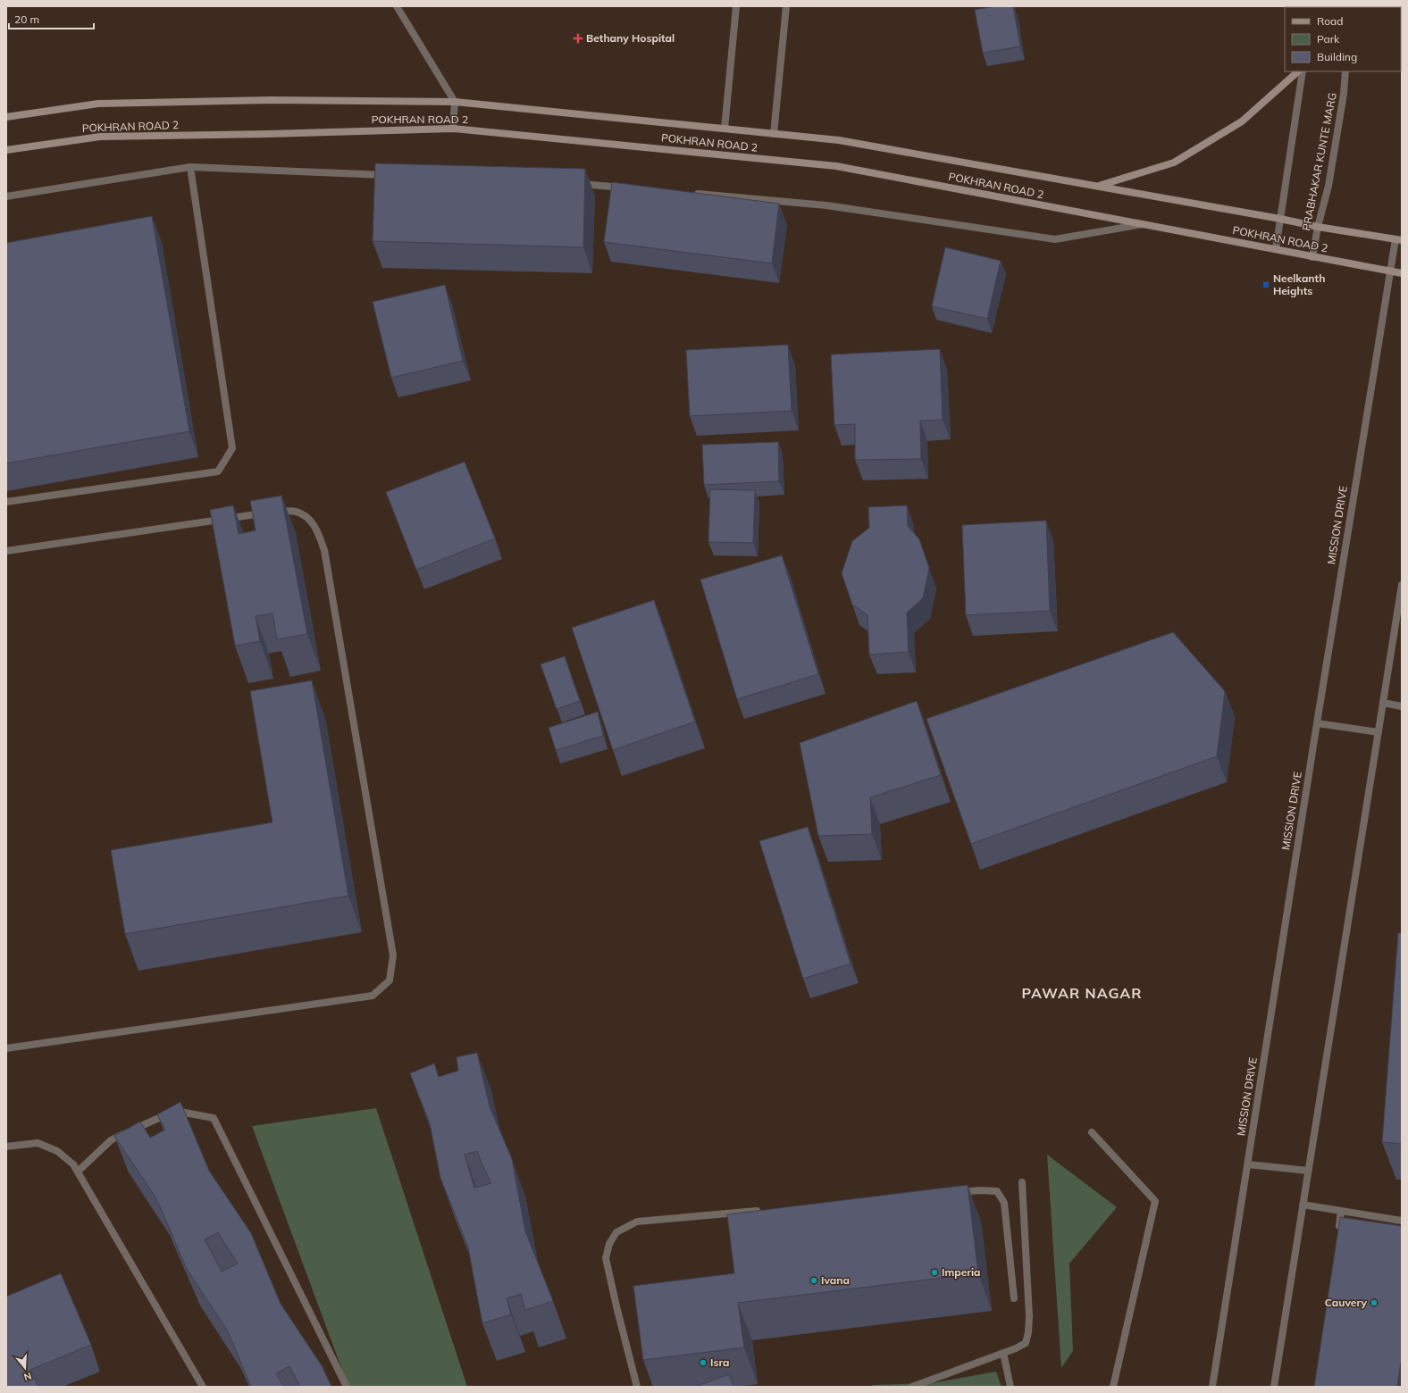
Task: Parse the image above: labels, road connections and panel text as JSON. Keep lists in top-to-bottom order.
{
  "streets": {
    "main road": ["POKHRAN ROAD 2"],
    "street": ["PRABHAKAR KUNTE MARG", "MISSION DRIVE"]
  },
  "crossings": [
    ["POKHRAN ROAD 2", "PRABHAKAR KUNTE MARG"],
    ["POKHRAN ROAD 2", "MISSION DRIVE"]
  ],
  "districts": ["PAWAR NAGAR"],
  "places": {
    "health": ["Bethany Hospital"],
    "transit": ["Neelkanth Heights"],
    "other": [
      "Imperia",
      "Ivana",
      "Cauvery",
      "Isra"
    ]
  },
  "legend": ["Road", "Park", "Building"],
  "scale_bar": "20 m",
  "north": "bottom"
}
